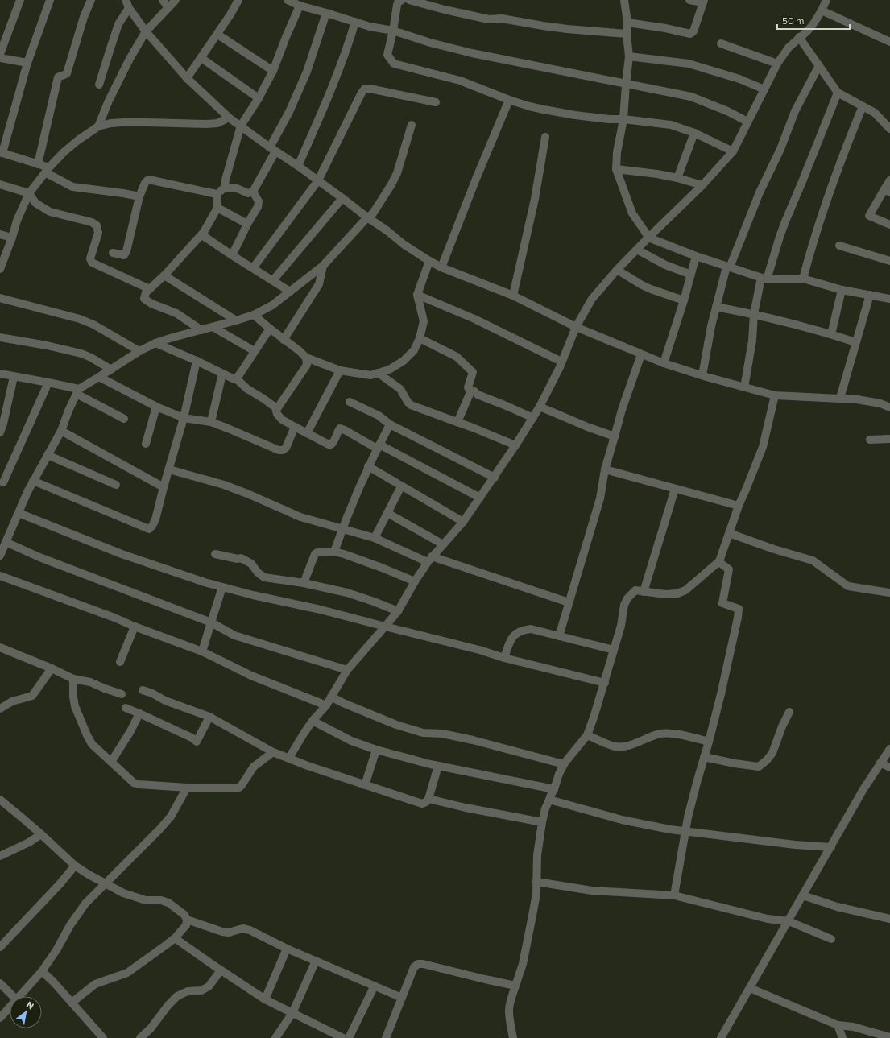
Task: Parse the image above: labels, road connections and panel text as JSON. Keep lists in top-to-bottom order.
{
  "scale_bar": "50 m",
  "north": "top right"
}
